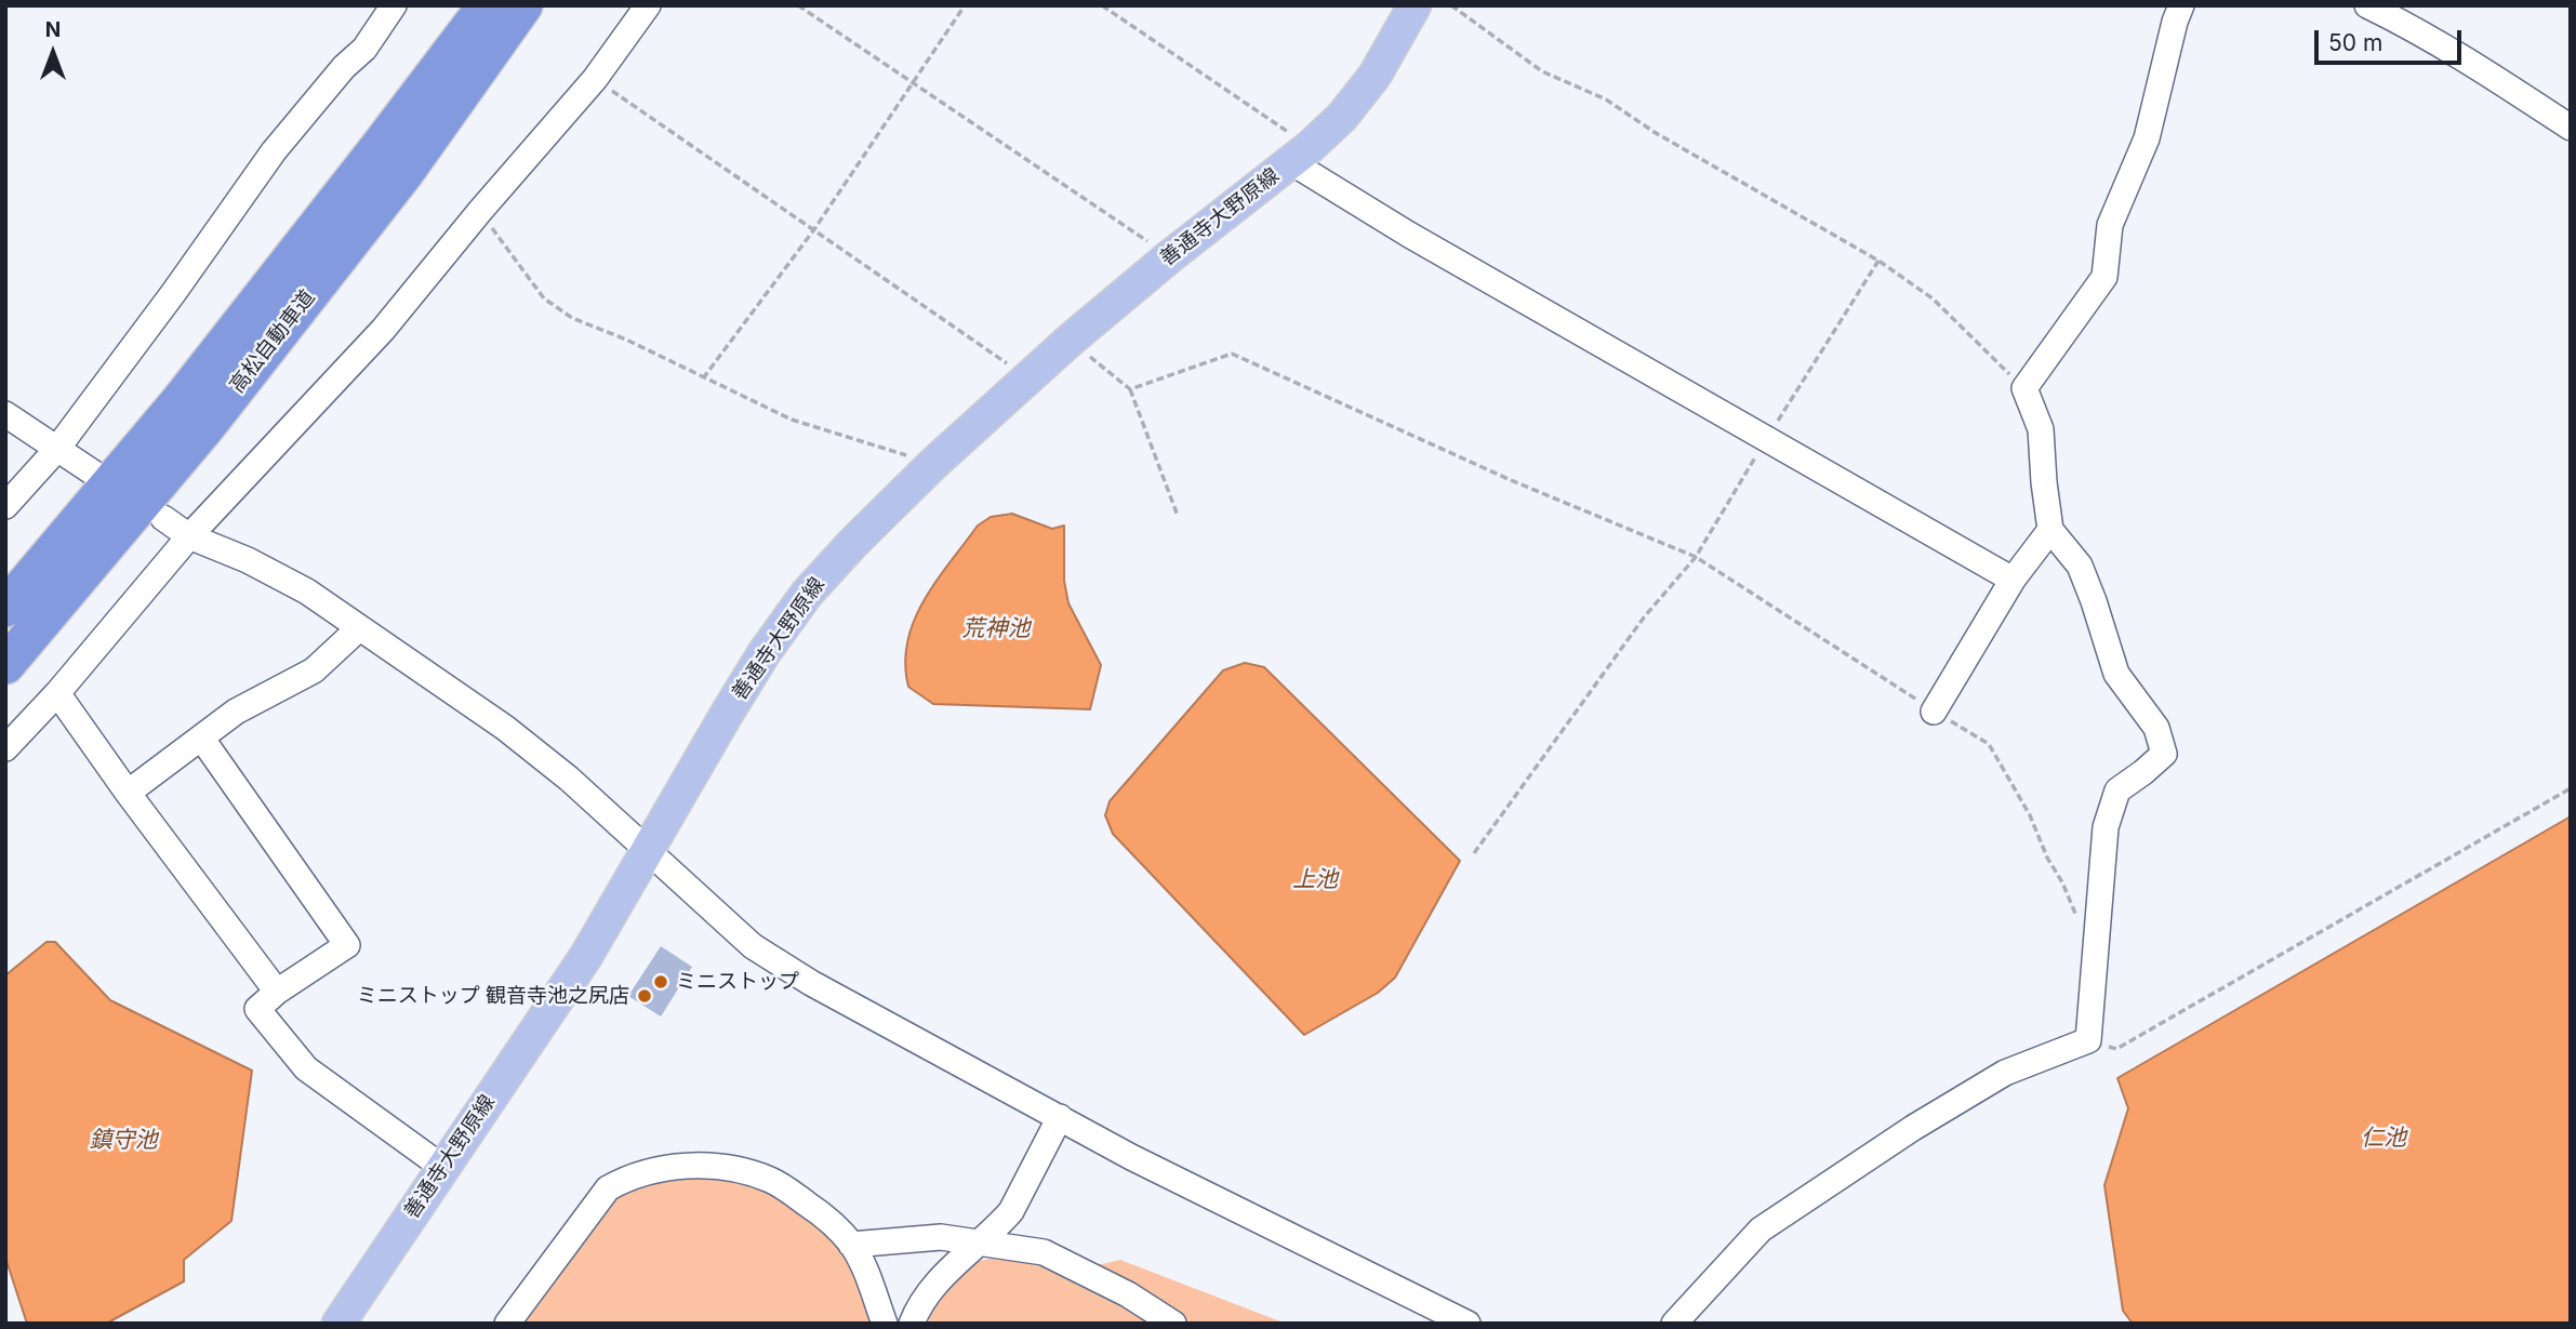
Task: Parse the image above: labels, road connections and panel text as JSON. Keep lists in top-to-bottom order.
{
  "streets": {
    "highway": ["高松自動車道"],
    "main road": ["善通寺大野原線"]
  },
  "water": [
    "荒神池",
    "上池",
    "仁池",
    "鎮守池"
  ],
  "places": ["ミニストップ", "ミニストップ 観音寺池之尻店"],
  "scale_bar": "50 m",
  "north": "top"
}
